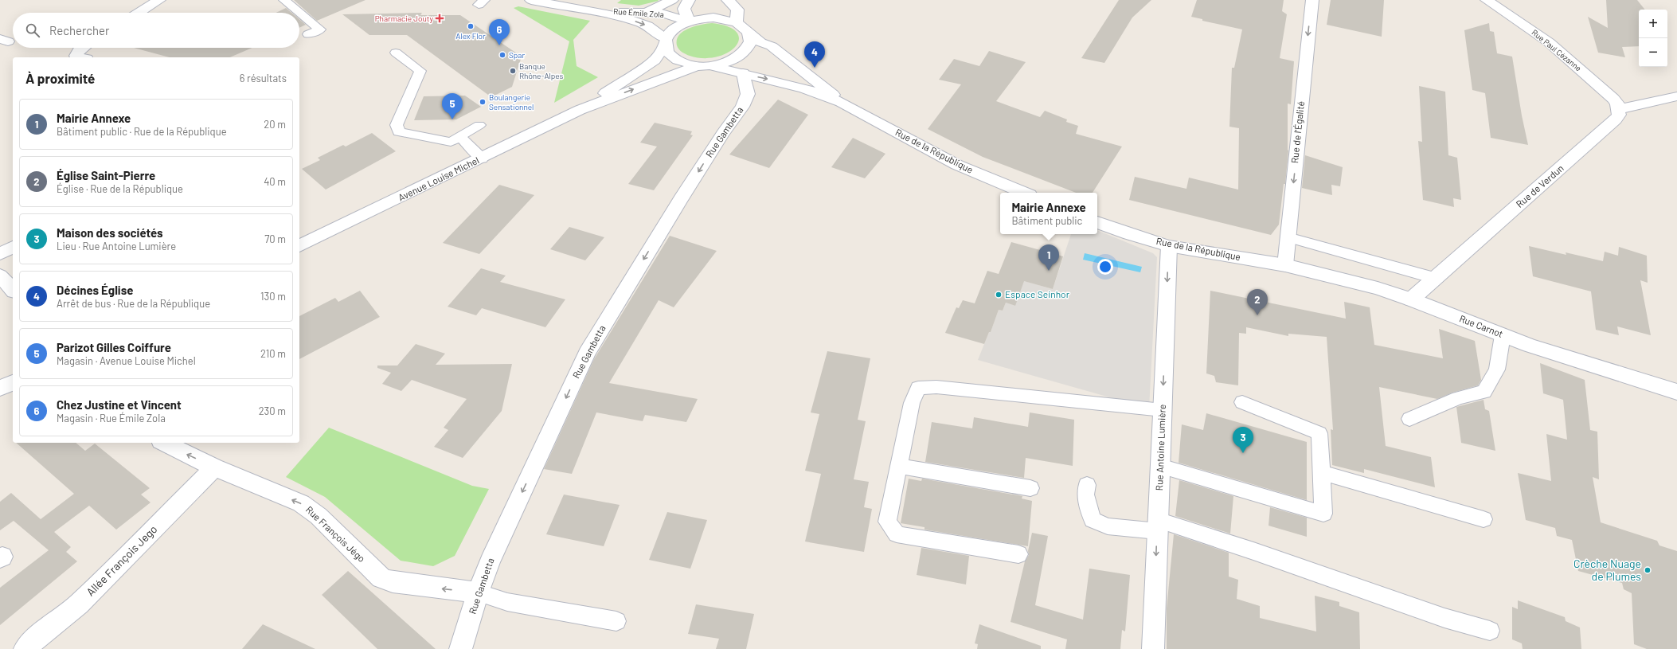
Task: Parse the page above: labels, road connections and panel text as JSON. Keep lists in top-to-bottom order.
{
  "streets": {
    "street": [
      "Rue Émile Zola",
      "Rue Paul Cézanne",
      "Rue Gambetta",
      "Rue de l'Égalité",
      "Rue de la République",
      "Avenue Louise Michel",
      "Rue de Verdun",
      "Rue Carnot",
      "Rue Antoine Lumière",
      "Rue François Jégo",
      "Allée François Jego"
    ]
  },
  "crossings": [
    ["Rue Émile Zola", "Rue de la République"],
    ["Rue Émile Zola", "Avenue Louise Michel"],
    ["Rue Paul Cézanne", "Rue de Verdun"],
    ["Rue Gambetta", "Rue de la République"],
    ["Rue Gambetta", "Rue François Jégo"],
    ["Rue de l'Égalité", "Rue de la République"],
    ["Rue de l'Égalité", "Rue Carnot"],
    ["Rue de la République", "Avenue Louise Michel"],
    ["Rue de la République", "Rue Carnot"],
    ["Rue de la République", "Rue Antoine Lumière"],
    ["Rue de Verdun", "Rue Carnot"],
    ["Rue François Jégo", "Allée François Jego"]
  ],
  "one_way": [
    "Rue Gambetta",
    "Rue de l'Égalité",
    "Rue Antoine Lumière",
    "Rue François Jégo"
  ],
  "places": {
    "health": ["Pharmacie Jouty"],
    "other": [
      "Alex Flor",
      "Spar",
      "Banque Rhône-Alpes",
      "Boulangerie Sensationnel",
      "Espace Seinhor",
      "Crèche Nuage de Plumes"
    ]
  },
  "page": {
    "map_buttons": ["+", "−"],
    "search": "Rechercher",
    "pins": [
      "6",
      "4",
      "5",
      "1",
      "2",
      "3"
    ],
    "heading": ["À proximité", "6 résultats"],
    "list": [
      {
        "mark": "1",
        "name": "Mairie Annexe",
        "note": "Bâtiment public · Rue de la République",
        "value": "20 m"
      },
      {
        "mark": "2",
        "name": "Église Saint-Pierre",
        "note": "Église · Rue de la République",
        "value": "40 m"
      },
      {
        "mark": "3",
        "name": "Maison des sociétés",
        "note": "Lieu · Rue Antoine Lumière",
        "value": "70 m"
      },
      {
        "mark": "4",
        "name": "Décines Église",
        "note": "Arrêt de bus · Rue de la République",
        "value": "130 m"
      },
      {
        "mark": "5",
        "name": "Parizot Gilles Coiffure",
        "note": "Magasin · Avenue Louise Michel",
        "value": "210 m"
      },
      {
        "mark": "6",
        "name": "Chez Justine et Vincent",
        "note": "Magasin · Rue Émile Zola",
        "value": "230 m"
      }
    ],
    "popup": ["Mairie Annexe", "Bâtiment public"]
  }
}
